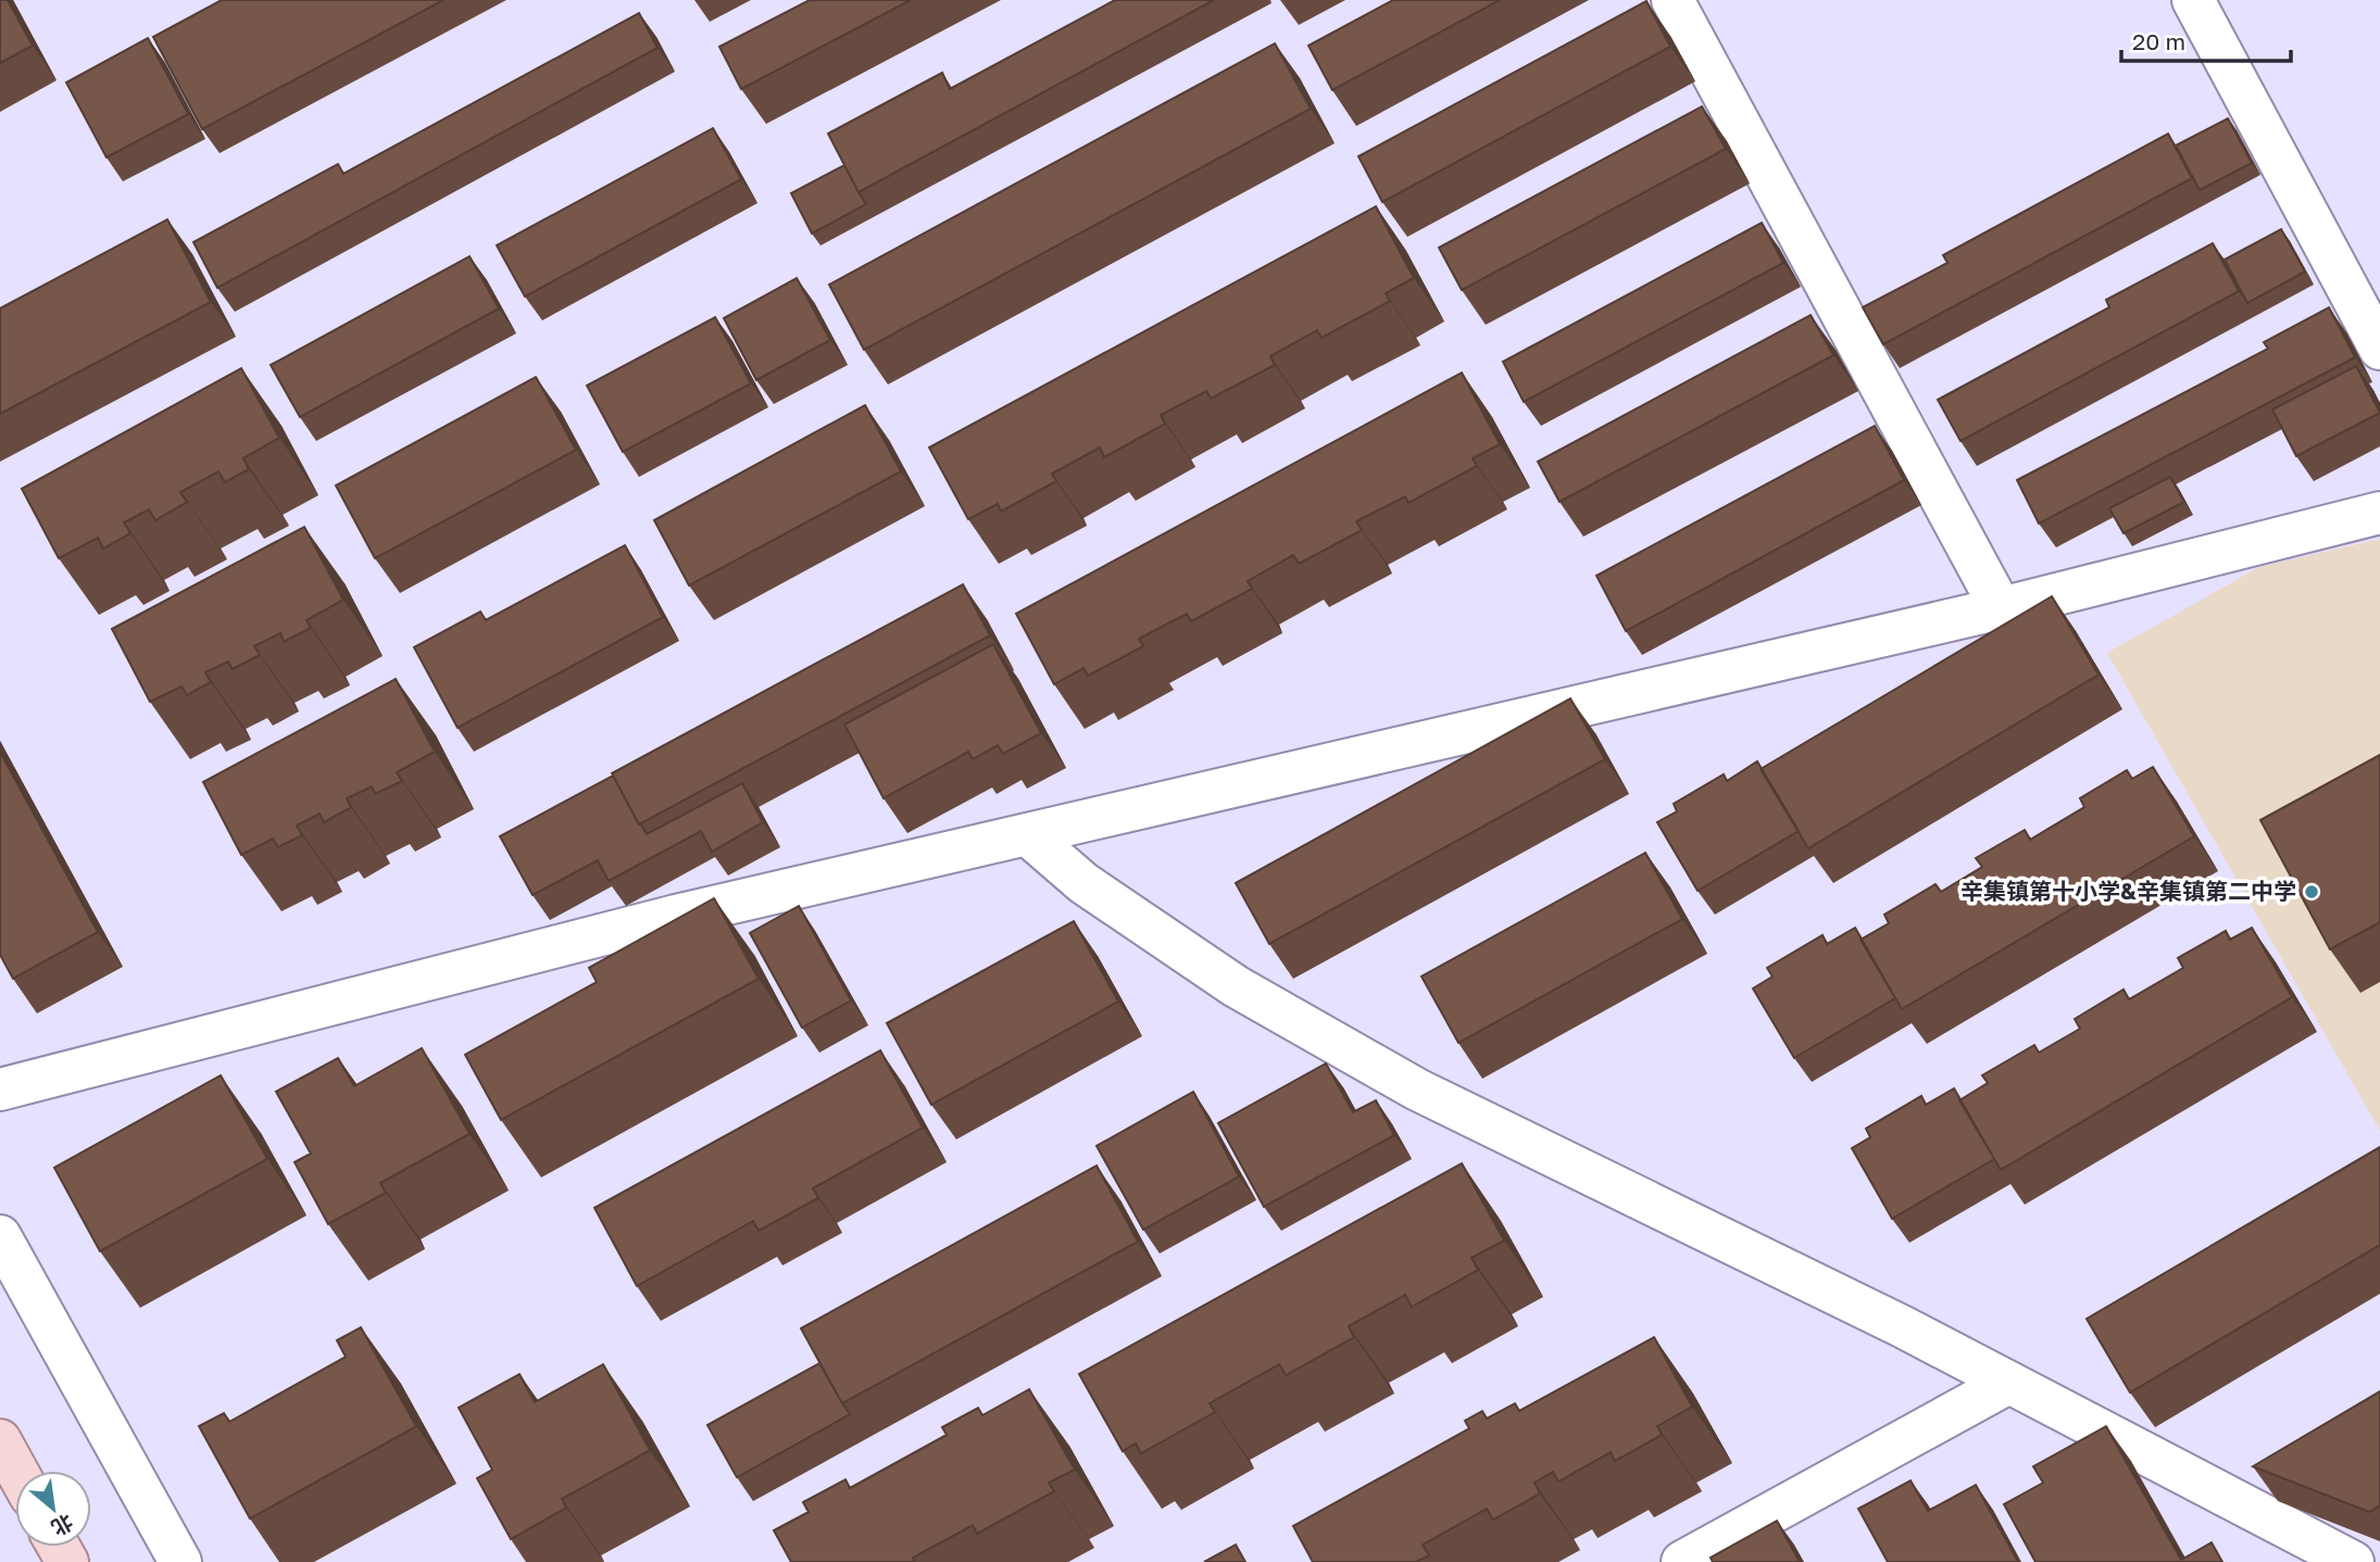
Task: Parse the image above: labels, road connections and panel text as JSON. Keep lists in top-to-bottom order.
{
  "places": ["辛集镇第十小学&辛集镇第二中学"],
  "scale_bar": "20 m",
  "north": "bottom right"
}
